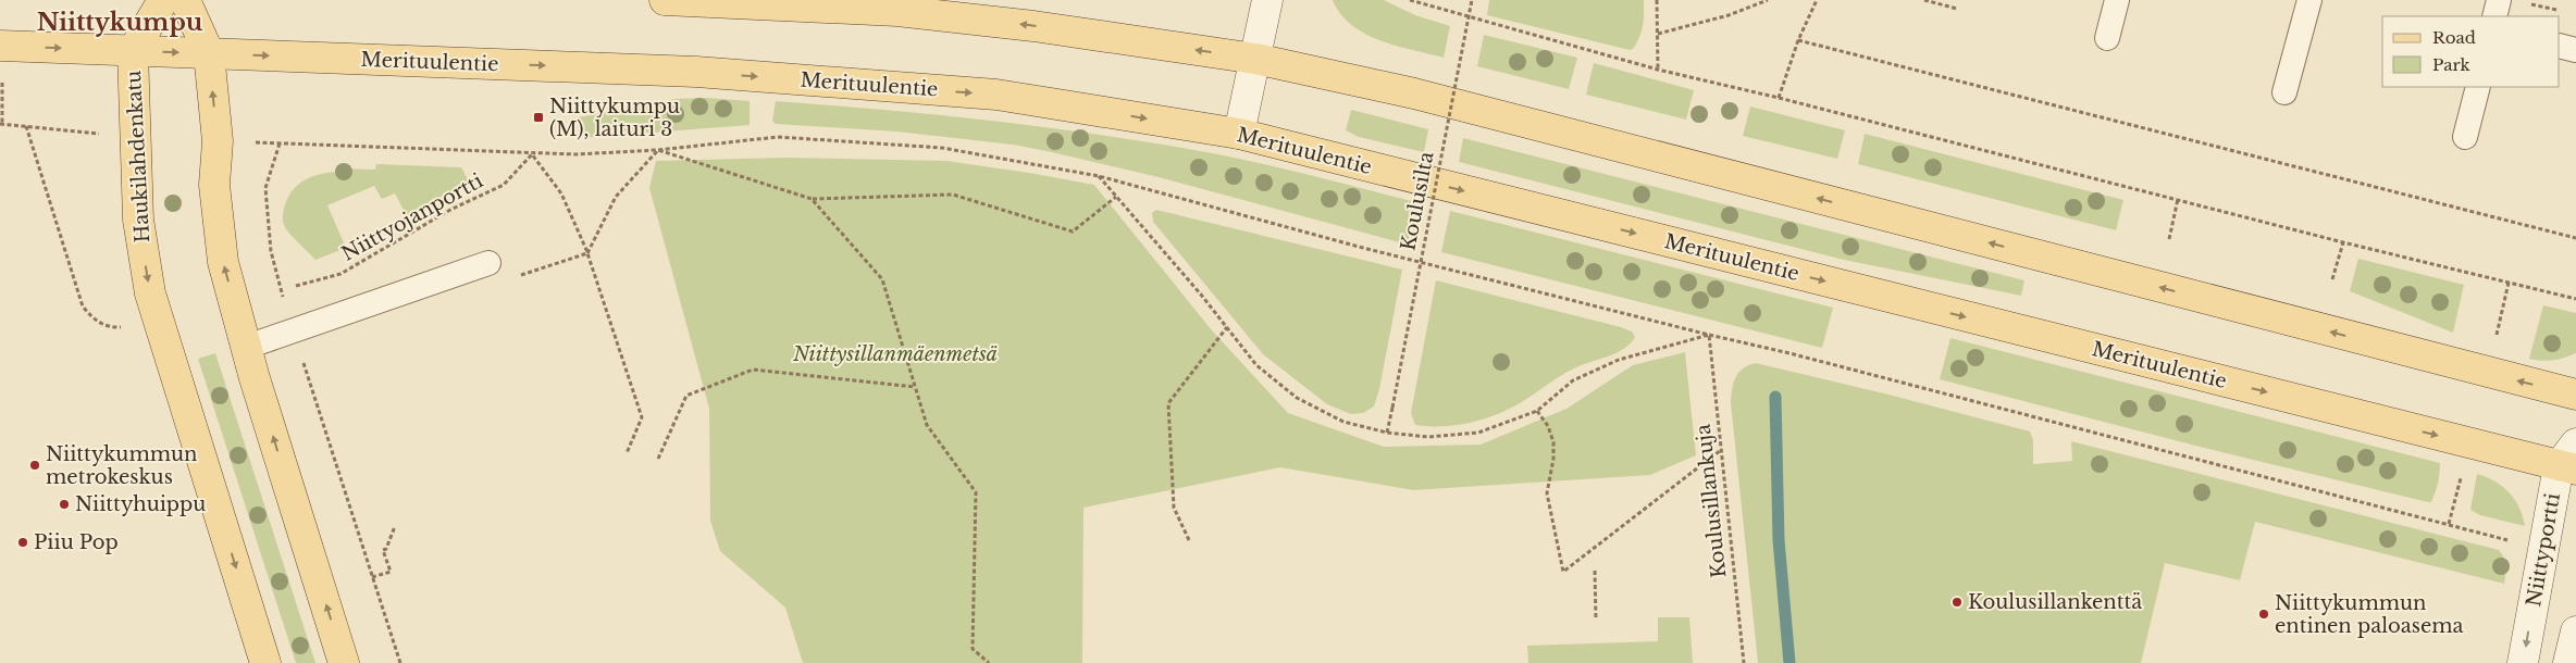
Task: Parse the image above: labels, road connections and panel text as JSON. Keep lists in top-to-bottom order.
{
  "streets": {
    "main road": ["Merituulentie", "Haukilahdenkatu"],
    "street": ["Niittyportti"],
    "path": ["Koulusilta", "Niittyojanportti", "Koulusillankuja"]
  },
  "crossings": [
    ["Merituulentie", "Haukilahdenkatu"],
    ["Merituulentie", "Niittyportti"]
  ],
  "one_way": ["Niittyportti"],
  "districts": ["Niittykumpu"],
  "parks": ["Niittysillanmäenmetsä"],
  "places": {
    "transit": ["Niittykumpu (M), laituri 3"],
    "other": [
      "Niittykummun metrokeskus",
      "Niittyhuippu",
      "Piiu Pop",
      "Koulusillankenttä",
      "Niittykummun entinen paloasema"
    ]
  },
  "legend": ["Road", "Park"]
}
